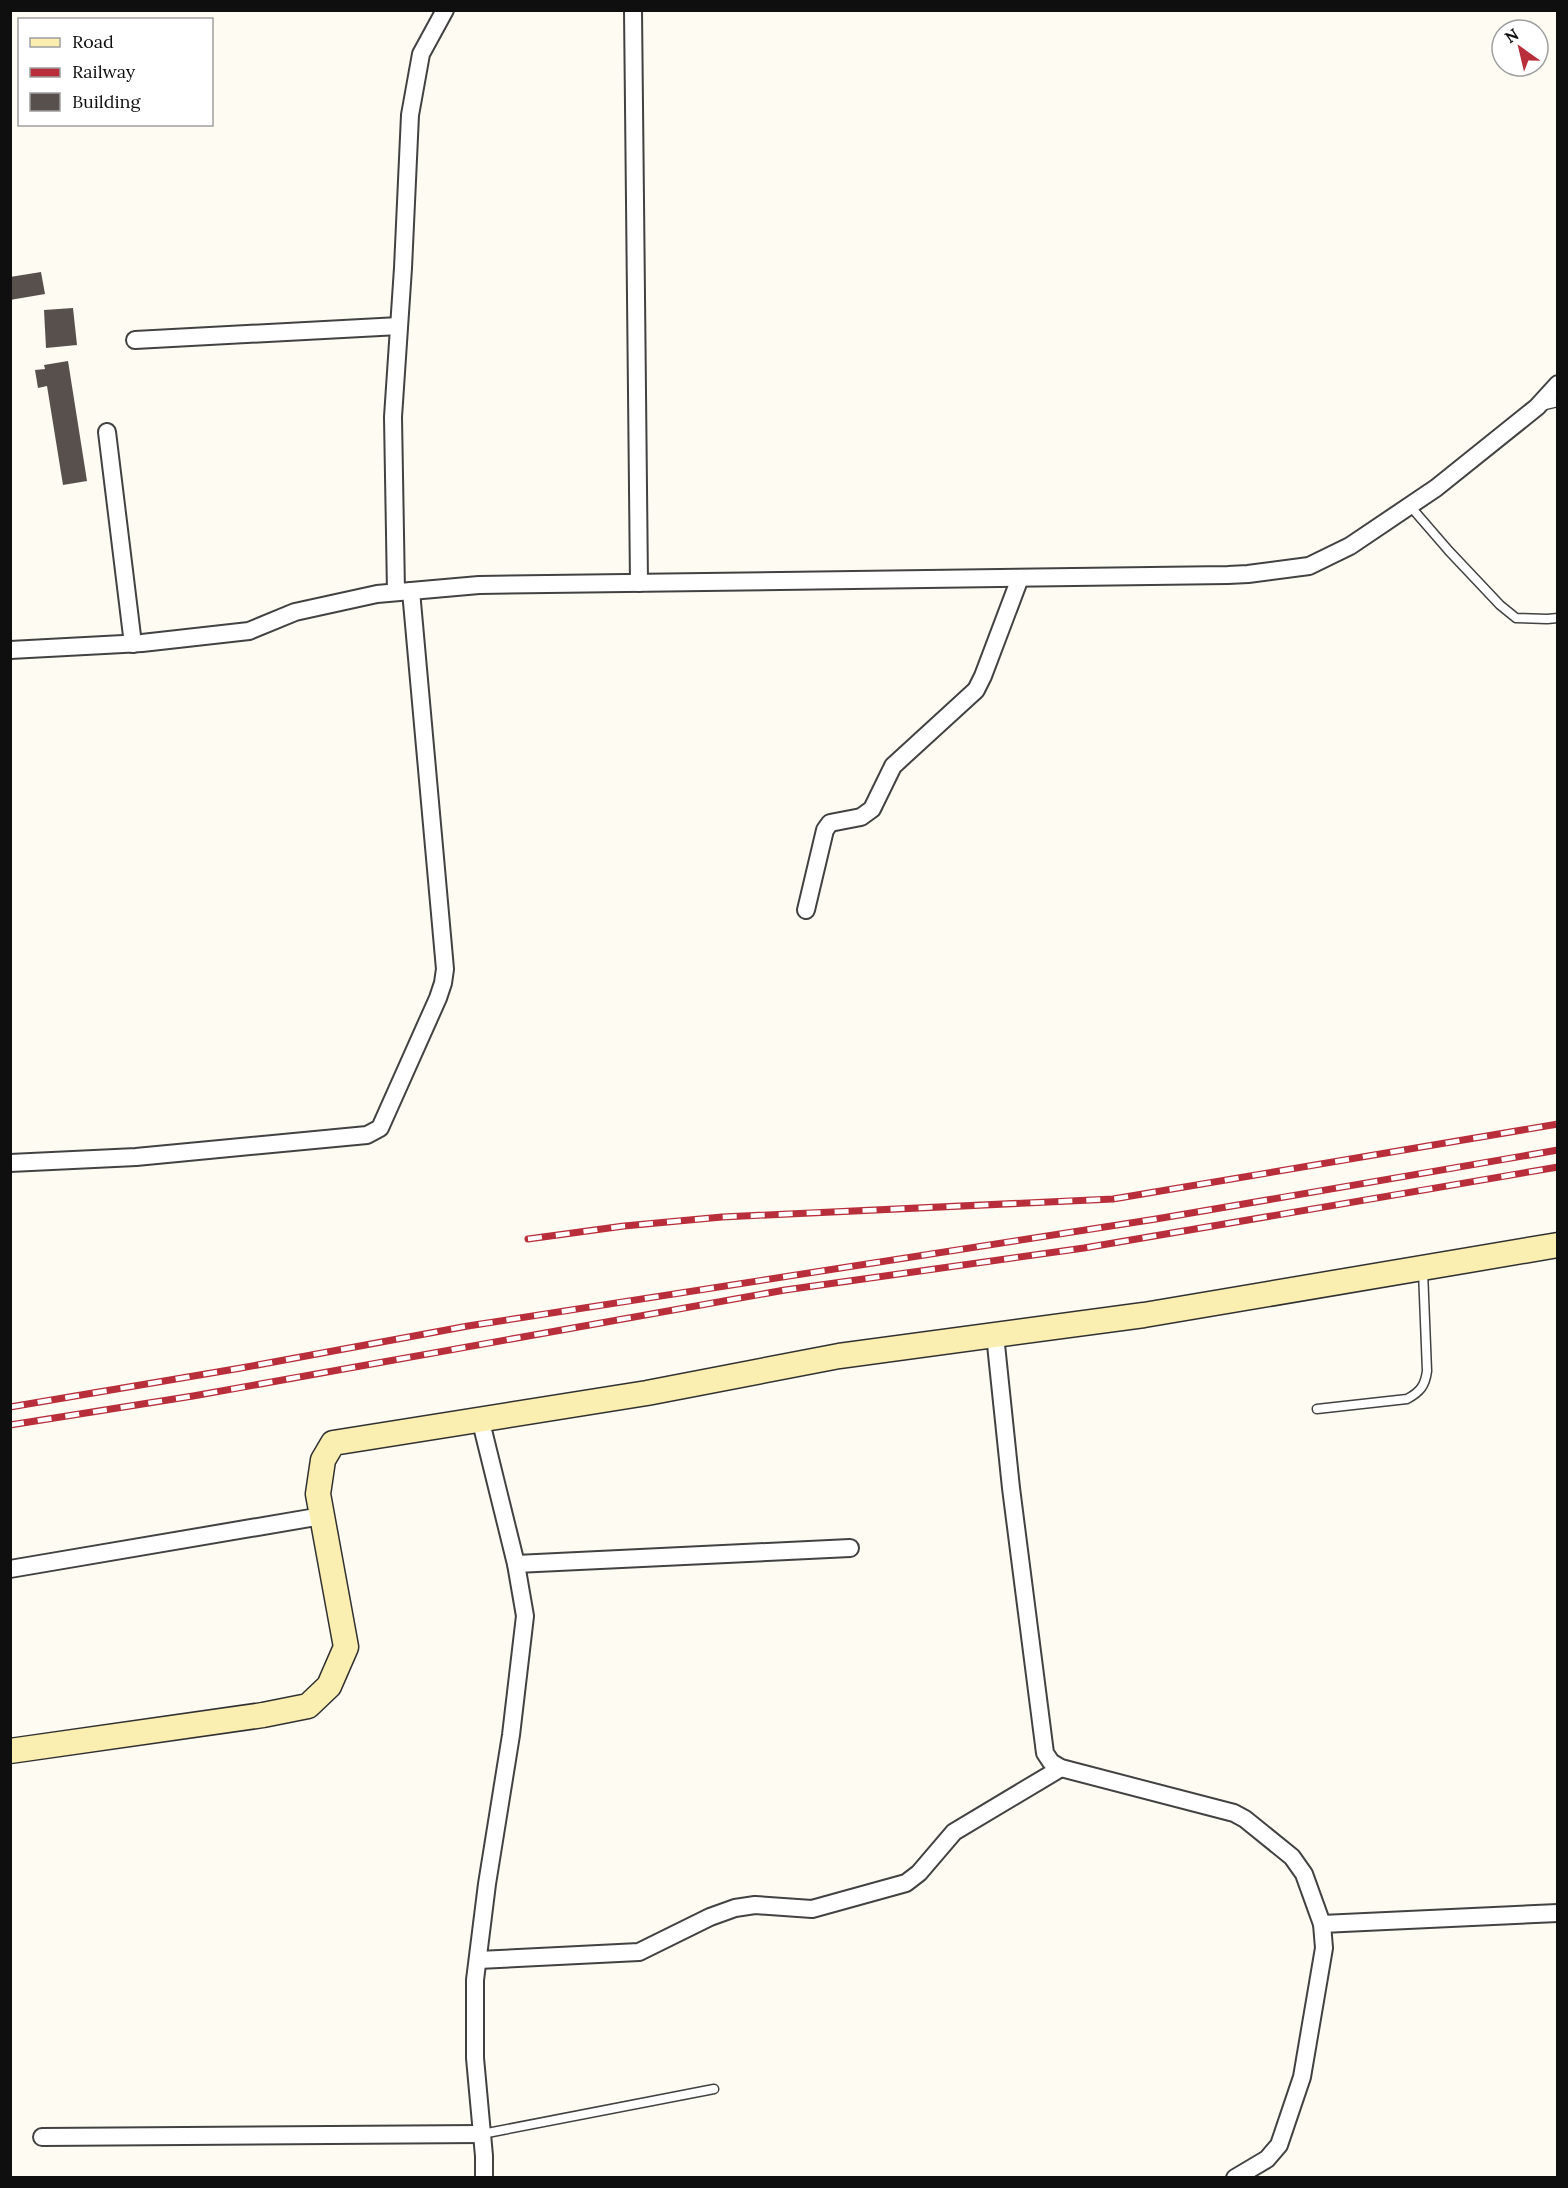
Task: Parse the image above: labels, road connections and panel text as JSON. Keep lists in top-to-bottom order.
{
  "legend": ["Road", "Railway", "Building"],
  "north": "top left"
}
